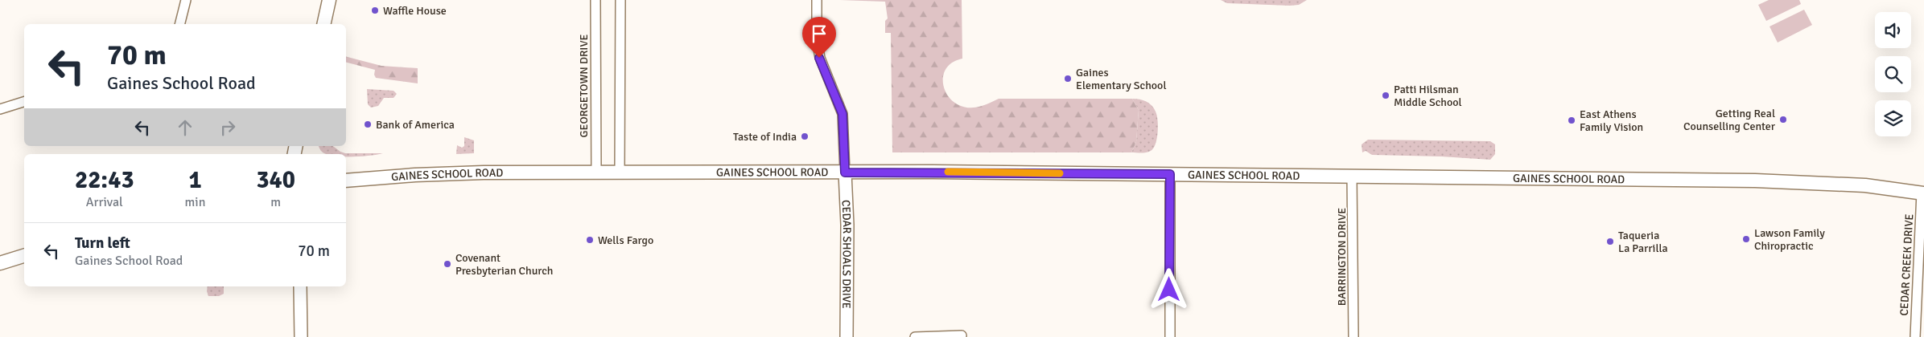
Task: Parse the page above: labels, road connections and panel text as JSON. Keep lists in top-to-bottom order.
{
  "streets": {
    "main road": ["GAINES SCHOOL ROAD"],
    "street": [
      "GEORGETOWN DRIVE",
      "CEDAR SHOALS DRIVE",
      "BARRINGTON DRIVE",
      "CEDAR CREEK DRIVE"
    ]
  },
  "crossings": [
    ["GEORGETOWN DRIVE", "GAINES SCHOOL ROAD"],
    ["GAINES SCHOOL ROAD", "CEDAR SHOALS DRIVE"],
    ["GAINES SCHOOL ROAD", "BARRINGTON DRIVE"],
    ["GAINES SCHOOL ROAD", "CEDAR CREEK DRIVE"]
  ],
  "places": [
    "Waffle House",
    "Gaines Elementary School",
    "Patti Hilsman Middle School",
    "Getting Real Counselling Center",
    "East Athens Family Vision",
    "Bank of America",
    "Taste of India",
    "Lawson Family Chiropractic",
    "Wells Fargo",
    "Taqueria La Parrilla",
    "Covenant Presbyterian Church"
  ],
  "page": {
    "turn": ["70 m", "Gaines School Road"],
    "eta": [
      "22:43",
      "Arrival",
      "1",
      "min",
      "340",
      "m"
    ],
    "list": [
      {
        "name": "Turn left",
        "note": "Gaines School Road",
        "value": "70 m"
      }
    ]
  }
}
